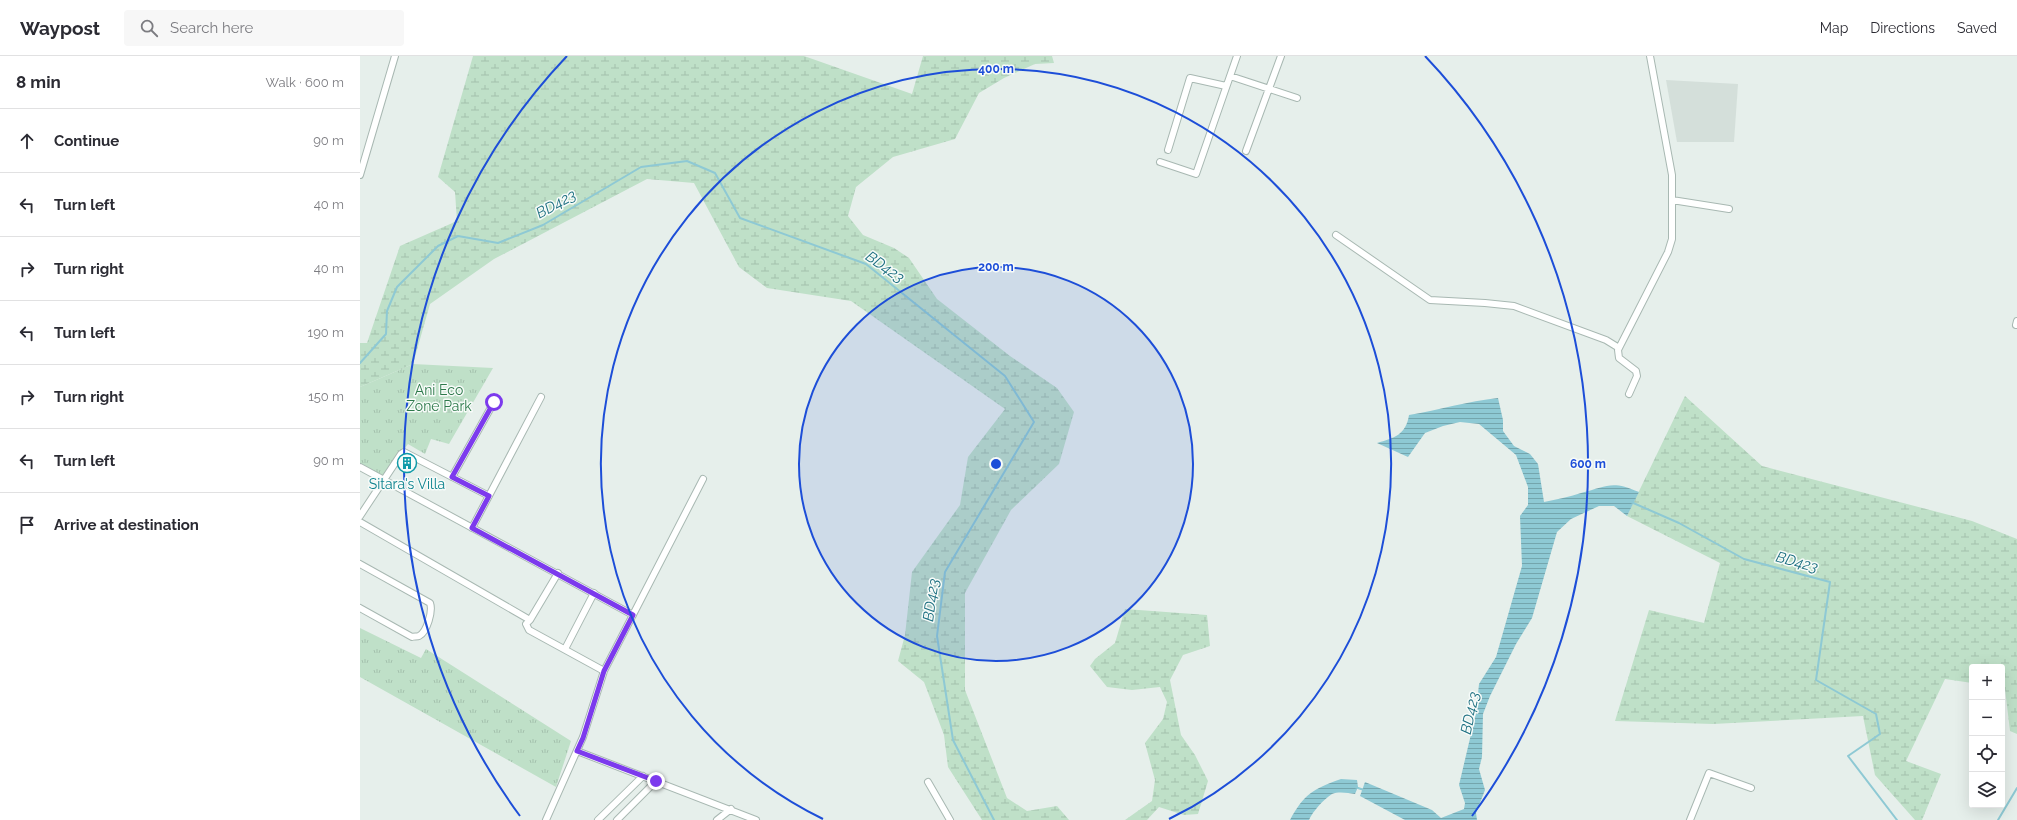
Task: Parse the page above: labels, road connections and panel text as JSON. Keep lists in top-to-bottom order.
{
  "water": ["BD423"],
  "parks": ["Ani Eco Zone Park"],
  "places": {
    "building": ["Sitara's Villa"]
  },
  "page": {
    "header": "Waypost",
    "search": "Search here",
    "nav": ["Map", "Directions", "Saved"],
    "heading": ["8 min", "Walk · 600 m"],
    "list": [
      ["Continue", "90 m"],
      ["Turn left", "40 m"],
      ["Turn right", "40 m"],
      ["Turn left", "190 m"],
      ["Turn right", "150 m"],
      ["Turn left", "90 m"],
      "Arrive at destination"
    ],
    "map_buttons": ["+", "−"]
  },
  "rings": ["400 m", "200 m", "600 m"]
}
